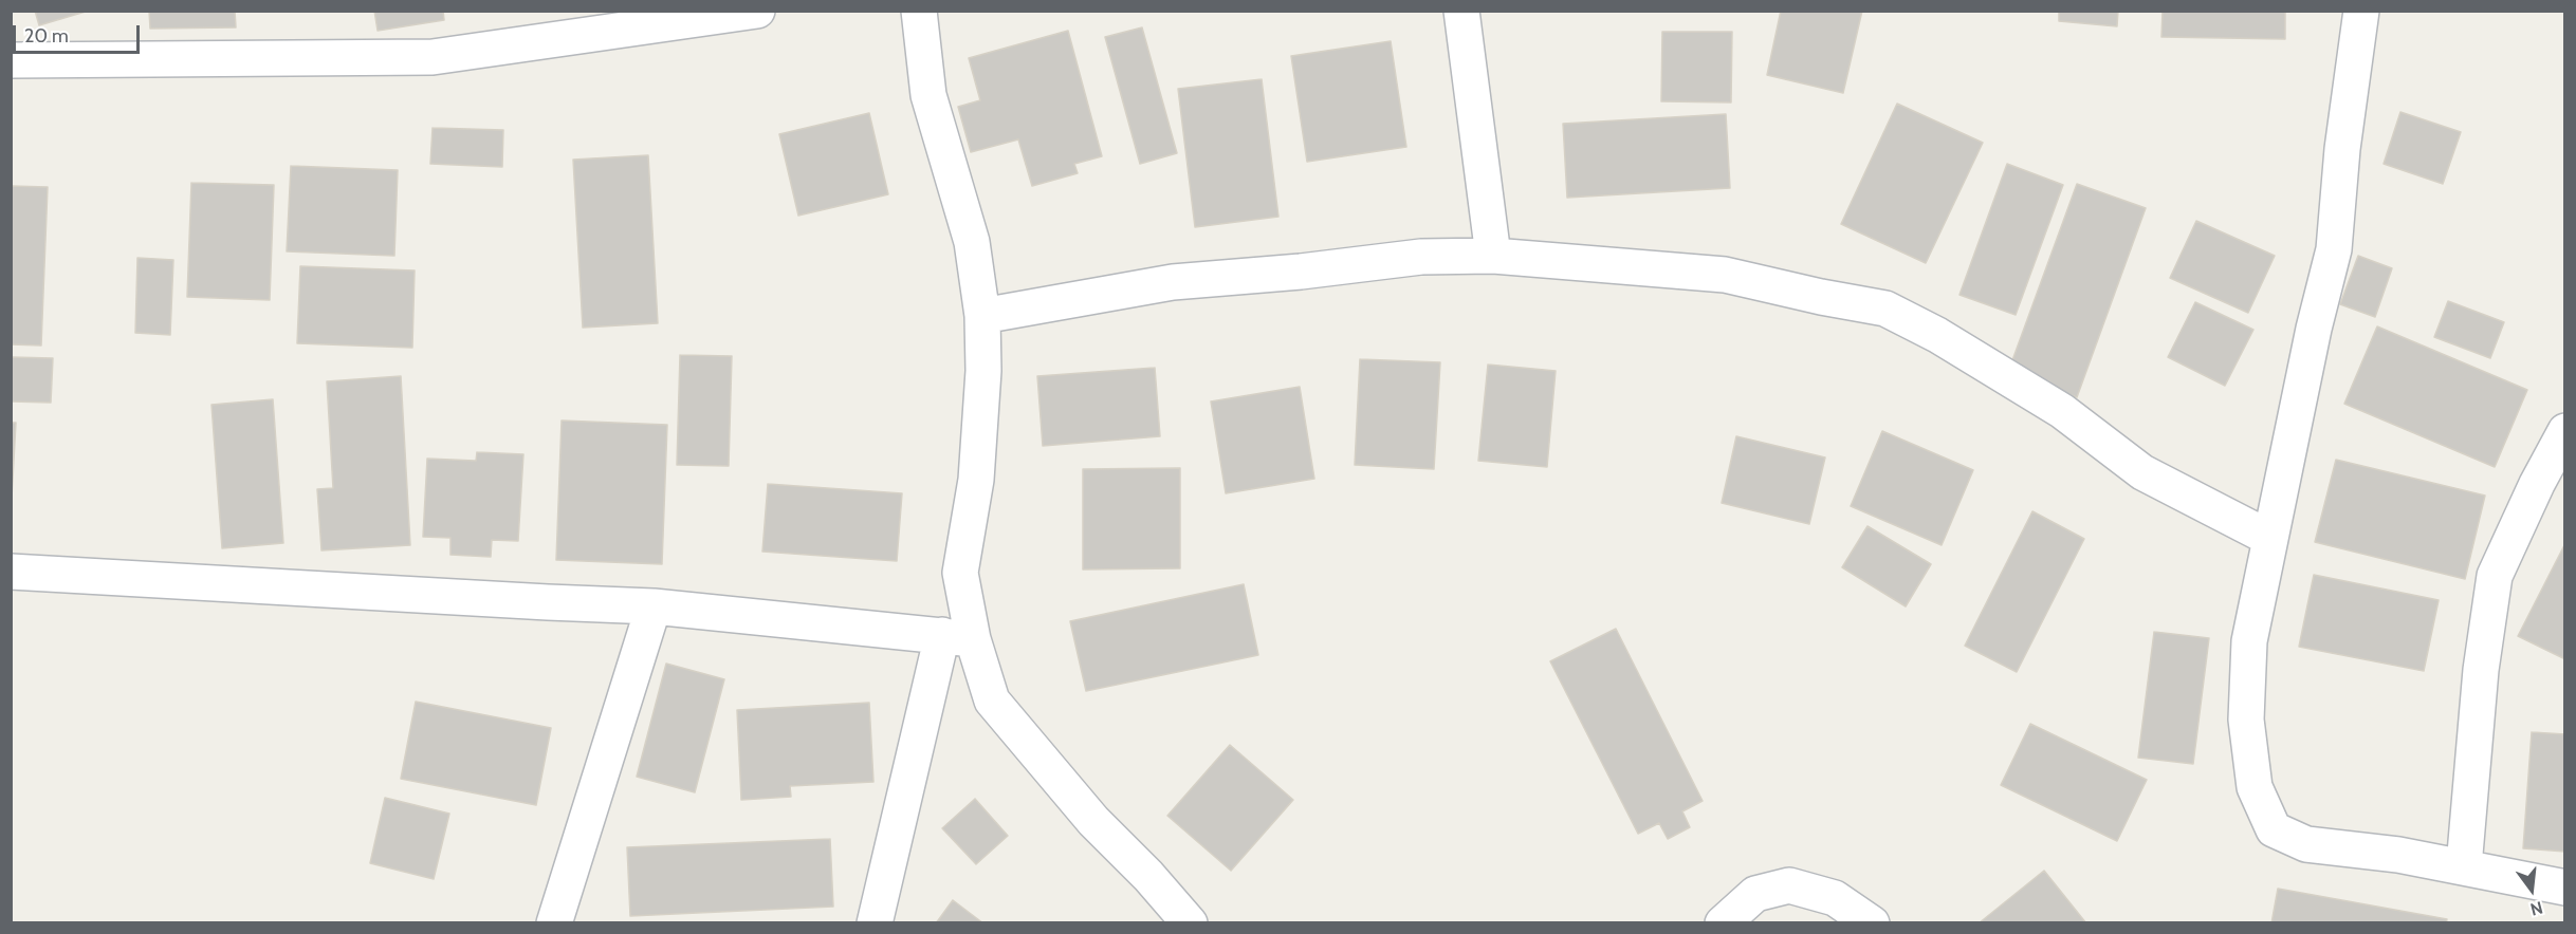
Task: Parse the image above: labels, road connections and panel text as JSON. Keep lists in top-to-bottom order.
{
  "scale_bar": "20 m",
  "north": "bottom"
}
